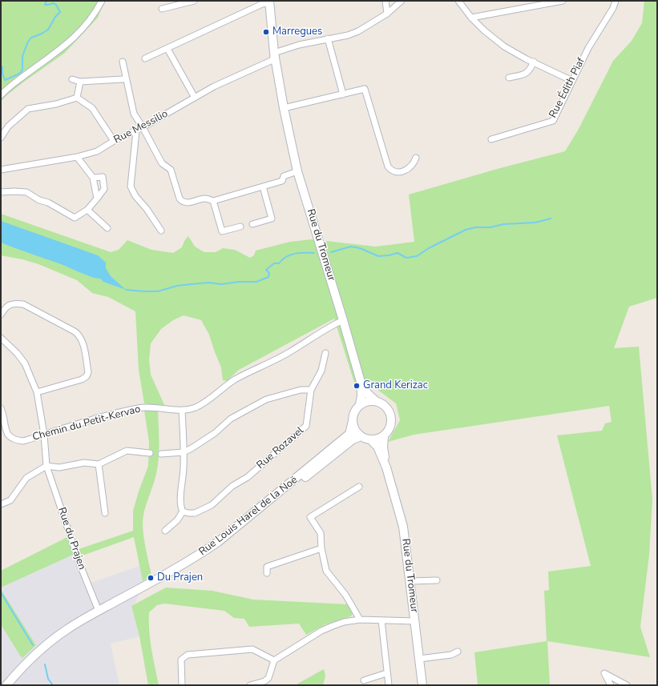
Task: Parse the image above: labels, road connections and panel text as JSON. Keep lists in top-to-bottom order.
{
  "streets": {
    "main road": ["Rue du Tromeur", "Rue Louis Harel de la Noë"],
    "street": [
      "Rue Édith Piaf",
      "Rue Messilio",
      "Chemin du Petit-Kervao",
      "Rue Rozavel",
      "Rue du Prajen"
    ]
  },
  "crossings": [
    ["Rue Messilio", "Rue du Tromeur"],
    ["Rue du Tromeur", "Chemin du Petit-Kervao"],
    ["Rue du Tromeur", "Rue Louis Harel de la Noë"],
    ["Chemin du Petit-Kervao", "Rue du Prajen"],
    ["Rue Louis Harel de la Noë", "Rue du Prajen"]
  ],
  "places": ["Marregues", "Grand Kerizac", "Du Prajen"]
}
